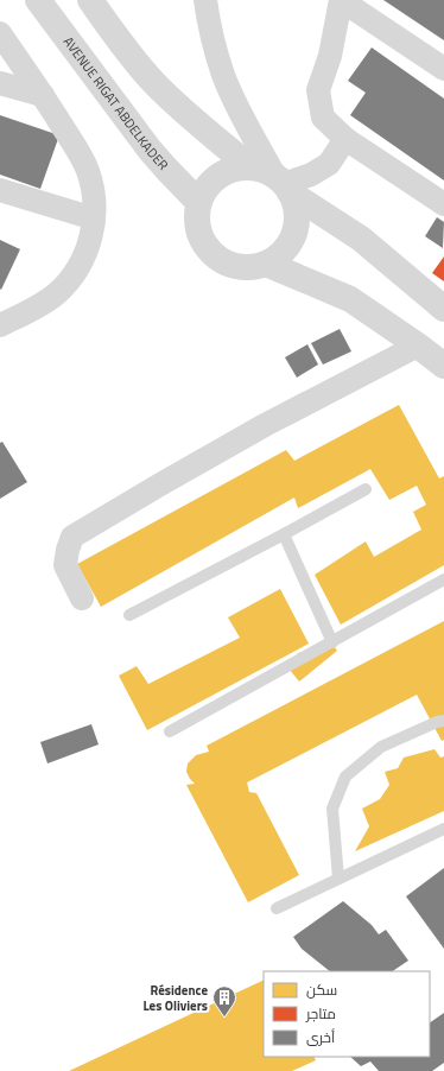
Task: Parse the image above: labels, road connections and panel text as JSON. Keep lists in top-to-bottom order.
{
  "streets": {
    "street": ["AVENUE RIGAT ABDELKADER"]
  },
  "places": {
    "building": ["Résidence Les Oliviers"]
  },
  "legend": ["سكن", "متاجر", "أخرى"]
}
